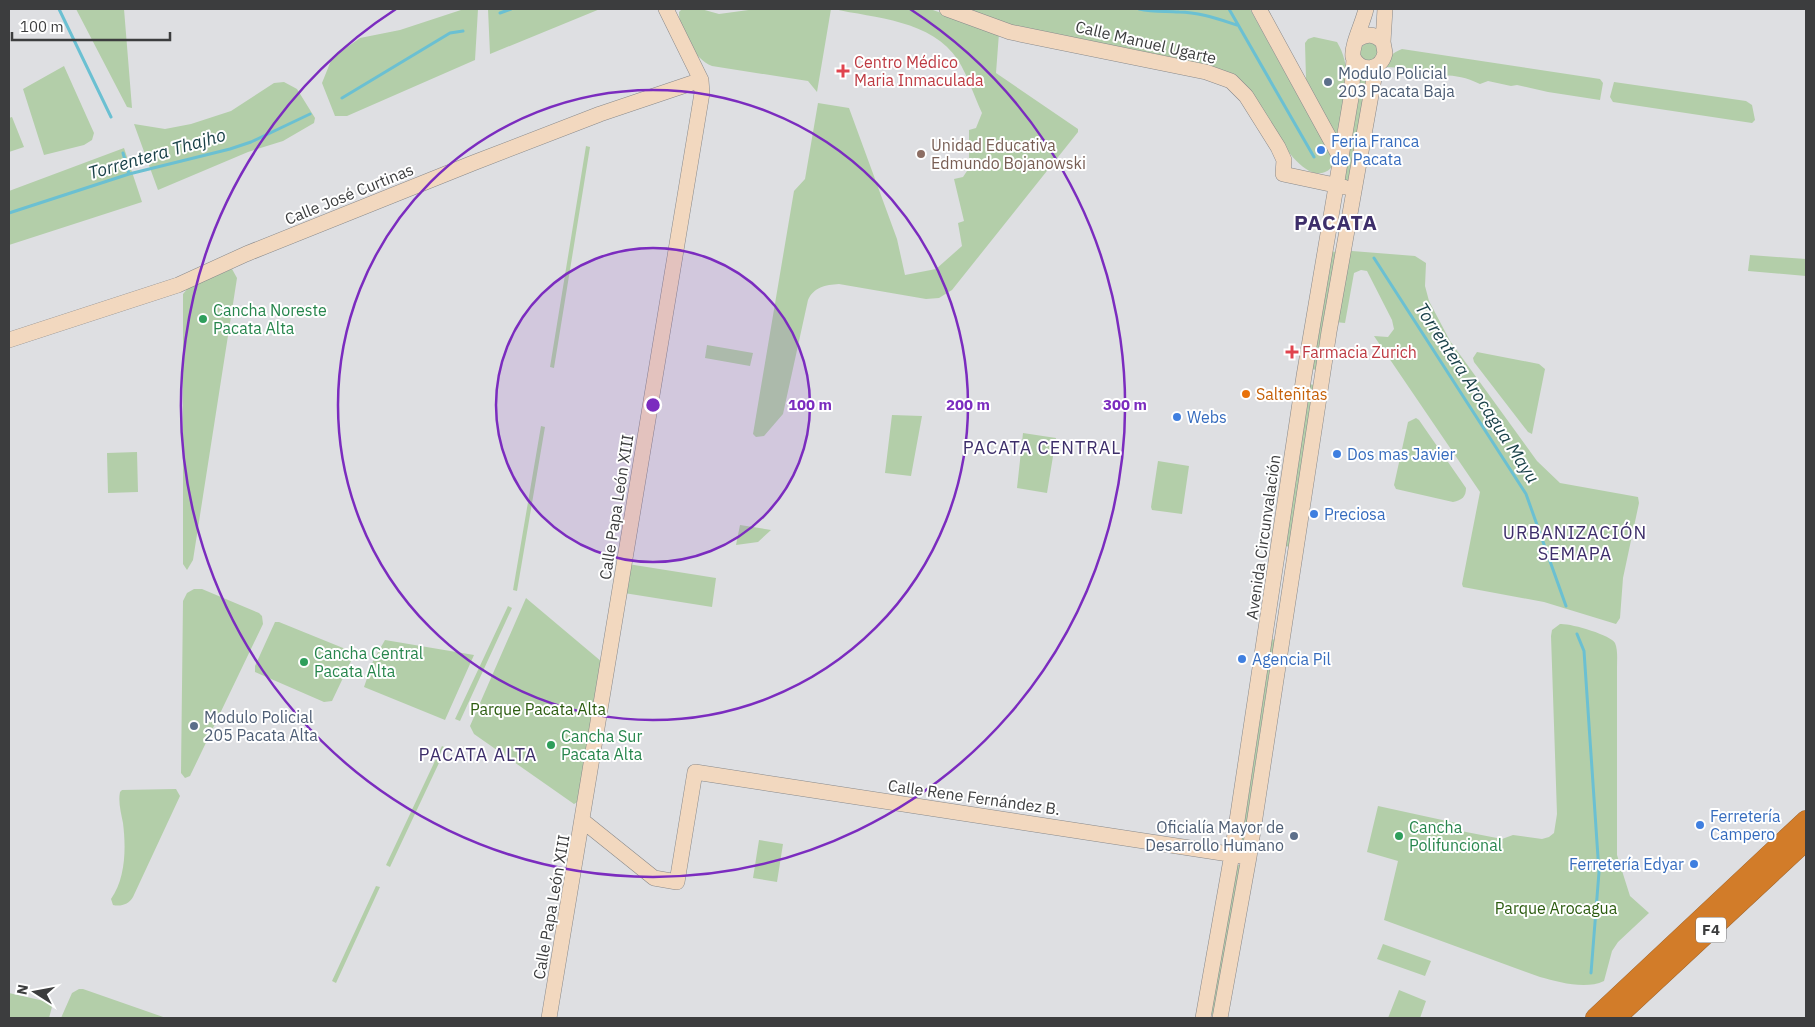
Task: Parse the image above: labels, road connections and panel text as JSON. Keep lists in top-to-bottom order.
{
  "streets": {
    "highway": ["F4"],
    "street": [
      "Calle Manuel Ugarte",
      "Calle José Curtinas",
      "Calle Papa León XIII",
      "Avenida Circunvalación",
      "Calle Rene Fernández B."
    ]
  },
  "crossings": [
    ["Calle Manuel Ugarte", "Avenida Circunvalación"],
    ["Calle José Curtinas", "Calle Papa León XIII"],
    ["Calle Papa León XIII", "Calle Rene Fernández B."],
    ["Avenida Circunvalación", "Calle Rene Fernández B."]
  ],
  "districts": [
    "PACATA",
    "PACATA CENTRAL",
    "URBANIZACIÓN SEMAPA",
    "PACATA ALTA"
  ],
  "water": ["Torrentera Thajho", "Torrentera Arocagua Mayu"],
  "parks": ["Parque Pacata Alta", "Parque Arocagua"],
  "places": {
    "health": ["Centro Médico Maria Inmaculada", "Farmacia Zurich"],
    "other": [
      "Modulo Policial 203 Pacata Baja",
      "Feria Franca de Pacata",
      "Unidad Educativa Edmundo Bojanowski",
      "Cancha Noreste Pacata Alta",
      "Salteñitas",
      "Webs",
      "Dos mas Javier",
      "Preciosa",
      "Agencia Pil",
      "Cancha Central Pacata Alta",
      "Modulo Policial 205 Pacata Alta",
      "Cancha Sur Pacata Alta",
      "Ferretería Campero",
      "Oficialía Mayor de Desarrollo Humano",
      "Cancha Polifuncional",
      "Ferretería Edyar"
    ]
  },
  "scale_bar": "100 m",
  "north": "left",
  "rings": ["100 m", "200 m", "300 m"]
}
